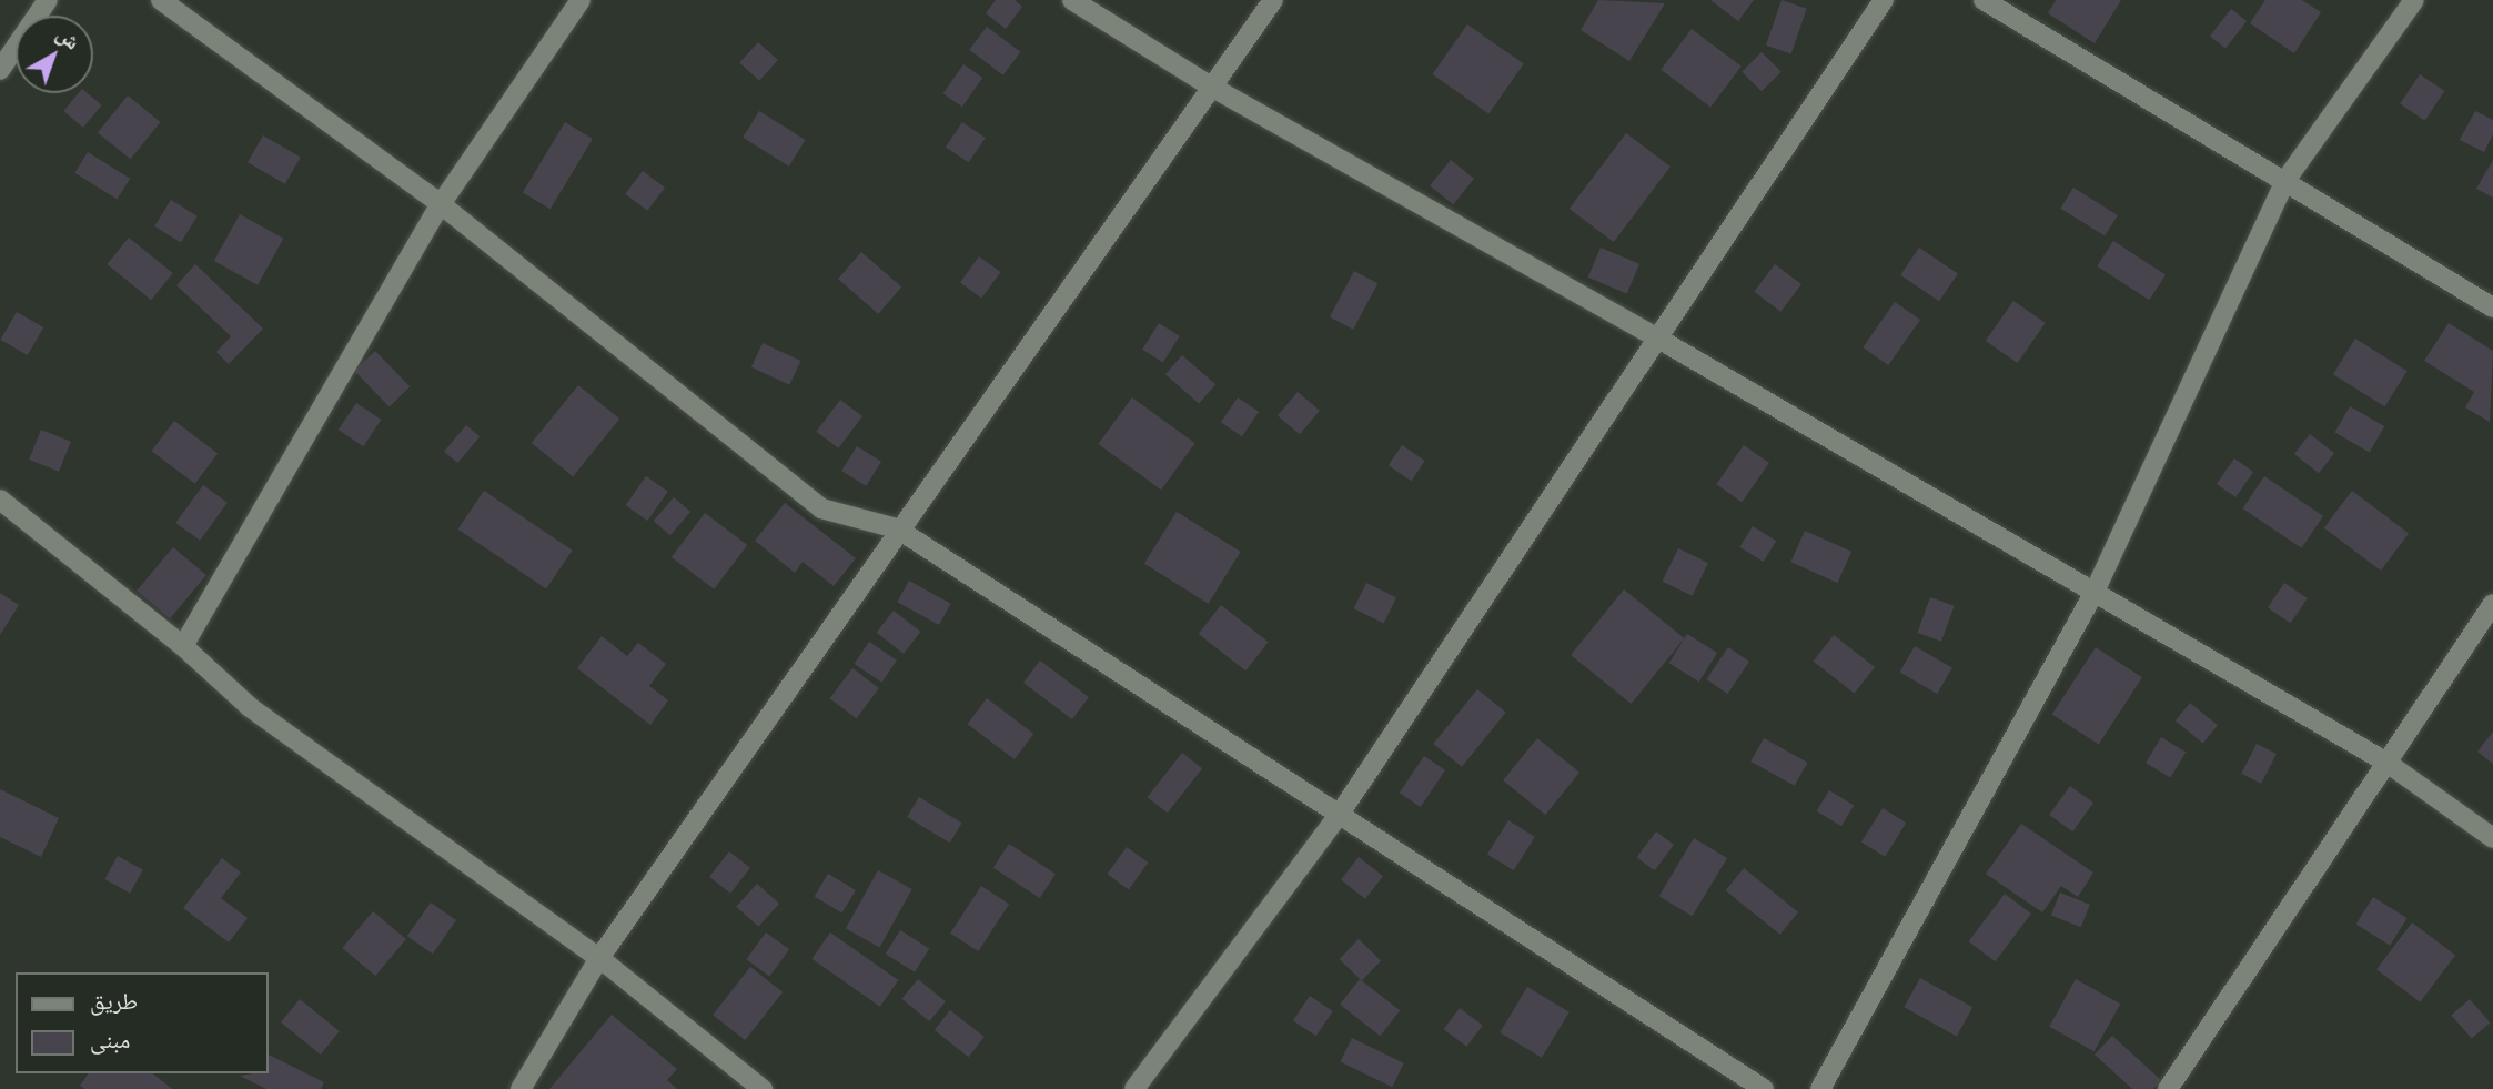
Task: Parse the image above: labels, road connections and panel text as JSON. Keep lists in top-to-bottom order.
{
  "legend": ["طريق", "مبنى"],
  "north": "top right"
}
